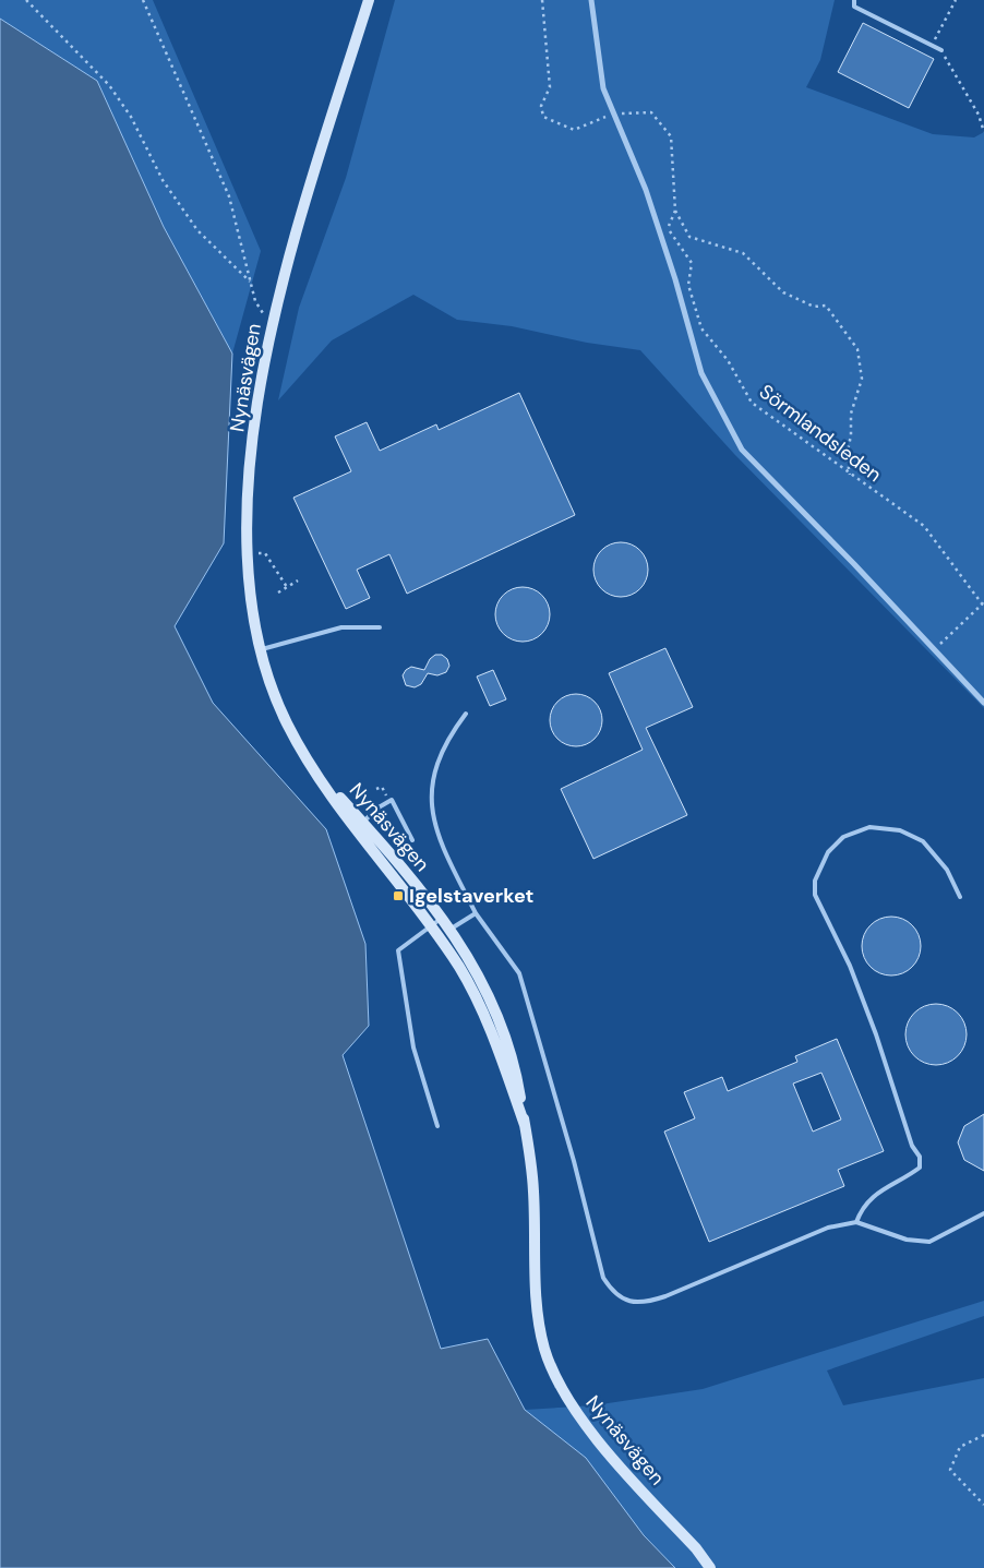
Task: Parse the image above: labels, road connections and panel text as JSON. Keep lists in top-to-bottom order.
{
  "streets": {
    "street": ["Nynäsvägen"],
    "path": ["Sörmlandsleden"]
  },
  "places": {
    "transit": ["Igelstaverket"]
  }
}
